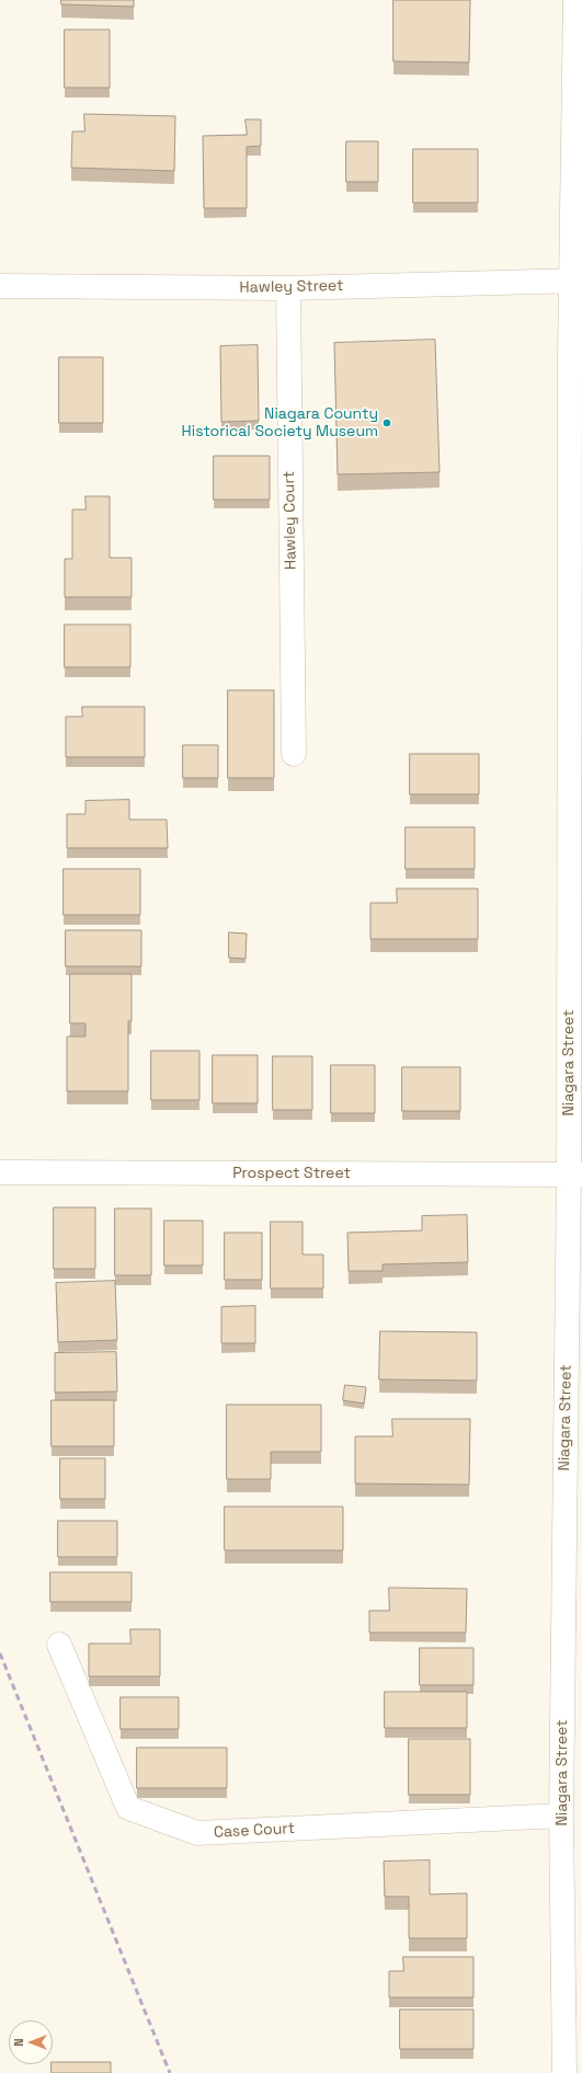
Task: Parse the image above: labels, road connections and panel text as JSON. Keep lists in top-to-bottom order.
{
  "streets": {
    "street": [
      "Hawley Street",
      "Hawley Court",
      "Niagara Street",
      "Prospect Street",
      "Case Court"
    ]
  },
  "crossings": [
    ["Hawley Street", "Hawley Court"],
    ["Hawley Street", "Niagara Street"],
    ["Niagara Street", "Prospect Street"],
    ["Niagara Street", "Case Court"]
  ],
  "places": ["Niagara County Historical Society Museum"],
  "north": "left"
}
